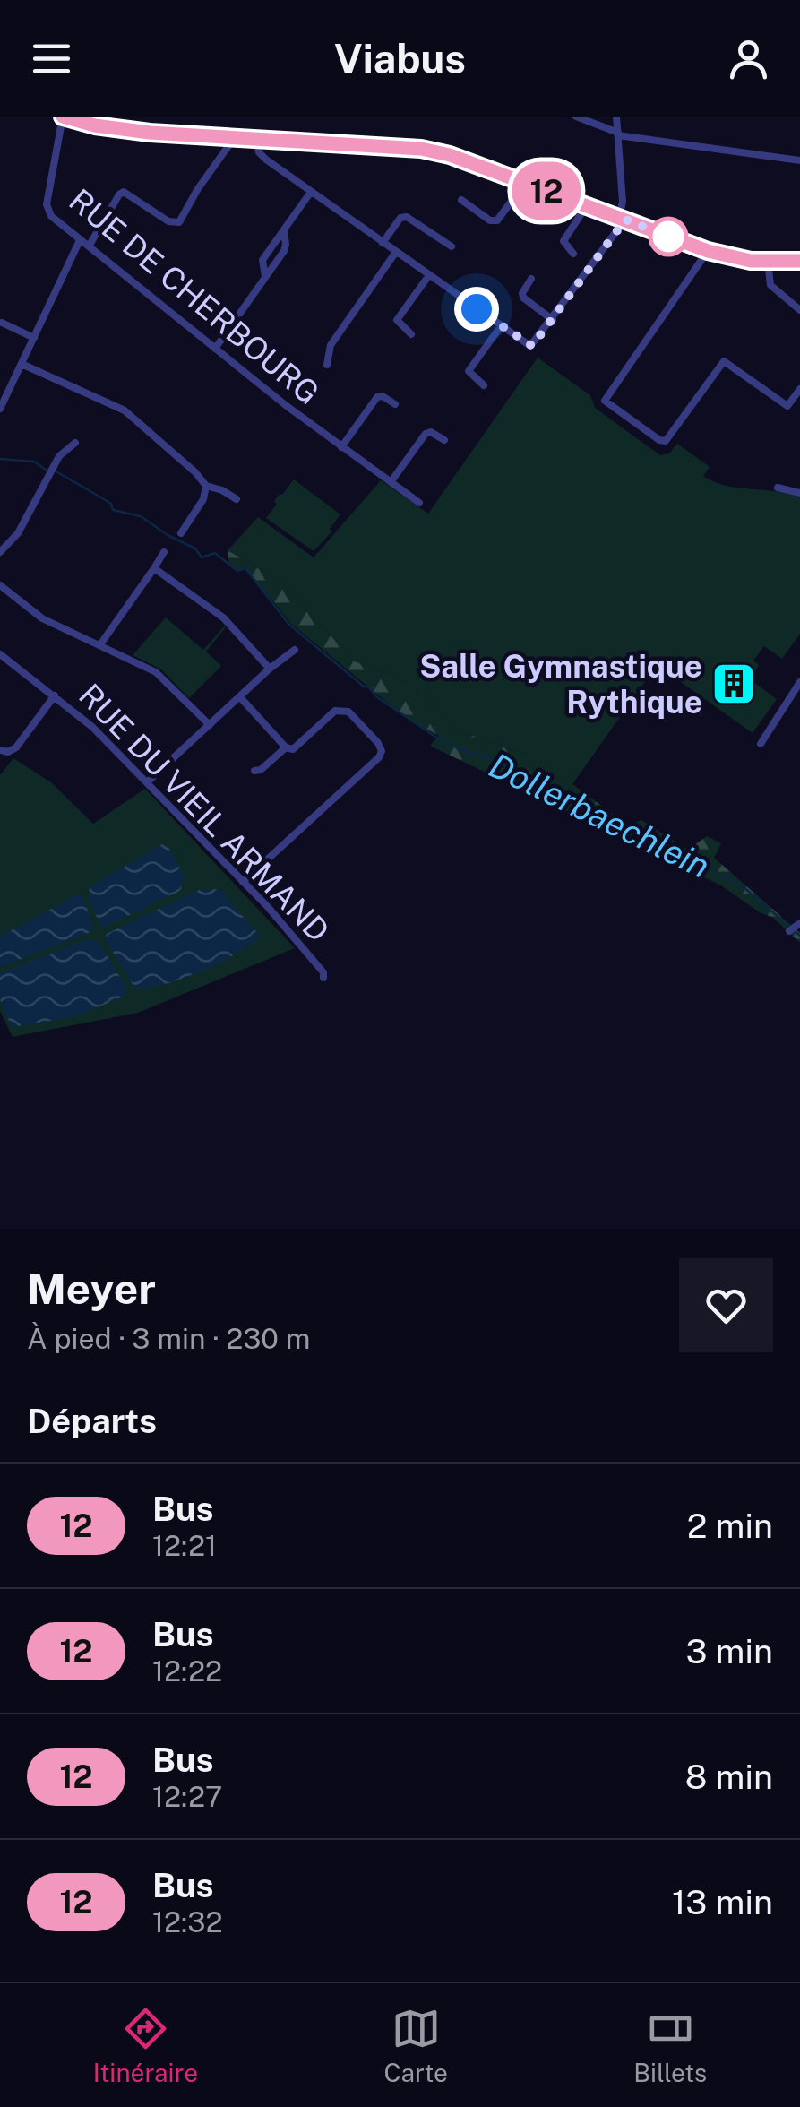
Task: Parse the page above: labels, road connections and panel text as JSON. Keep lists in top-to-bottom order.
{
  "streets": {
    "street": ["RUE DE CHERBOURG", "RUE DU VIEIL ARMAND"]
  },
  "water": ["Dollerbaechlein"],
  "places": {
    "building": ["Salle Gymnastique Rythique"]
  },
  "lines": ["bus line 12"],
  "page": {
    "header": "Viabus",
    "on_map": "12",
    "heading": [
      ["Meyer", "À pied · 3 min · 230 m"],
      "Départs"
    ],
    "list": [
      {
        "mark": "12",
        "name": "Bus",
        "note": "12:21",
        "value": "2 min"
      },
      {
        "mark": "12",
        "name": "Bus",
        "note": "12:22",
        "value": "3 min"
      },
      {
        "mark": "12",
        "name": "Bus",
        "note": "12:27",
        "value": "8 min"
      },
      {
        "mark": "12",
        "name": "Bus",
        "note": "12:32",
        "value": "13 min"
      }
    ],
    "tabs": ["Itinéraire", "Carte", "Billets"]
  }
}
